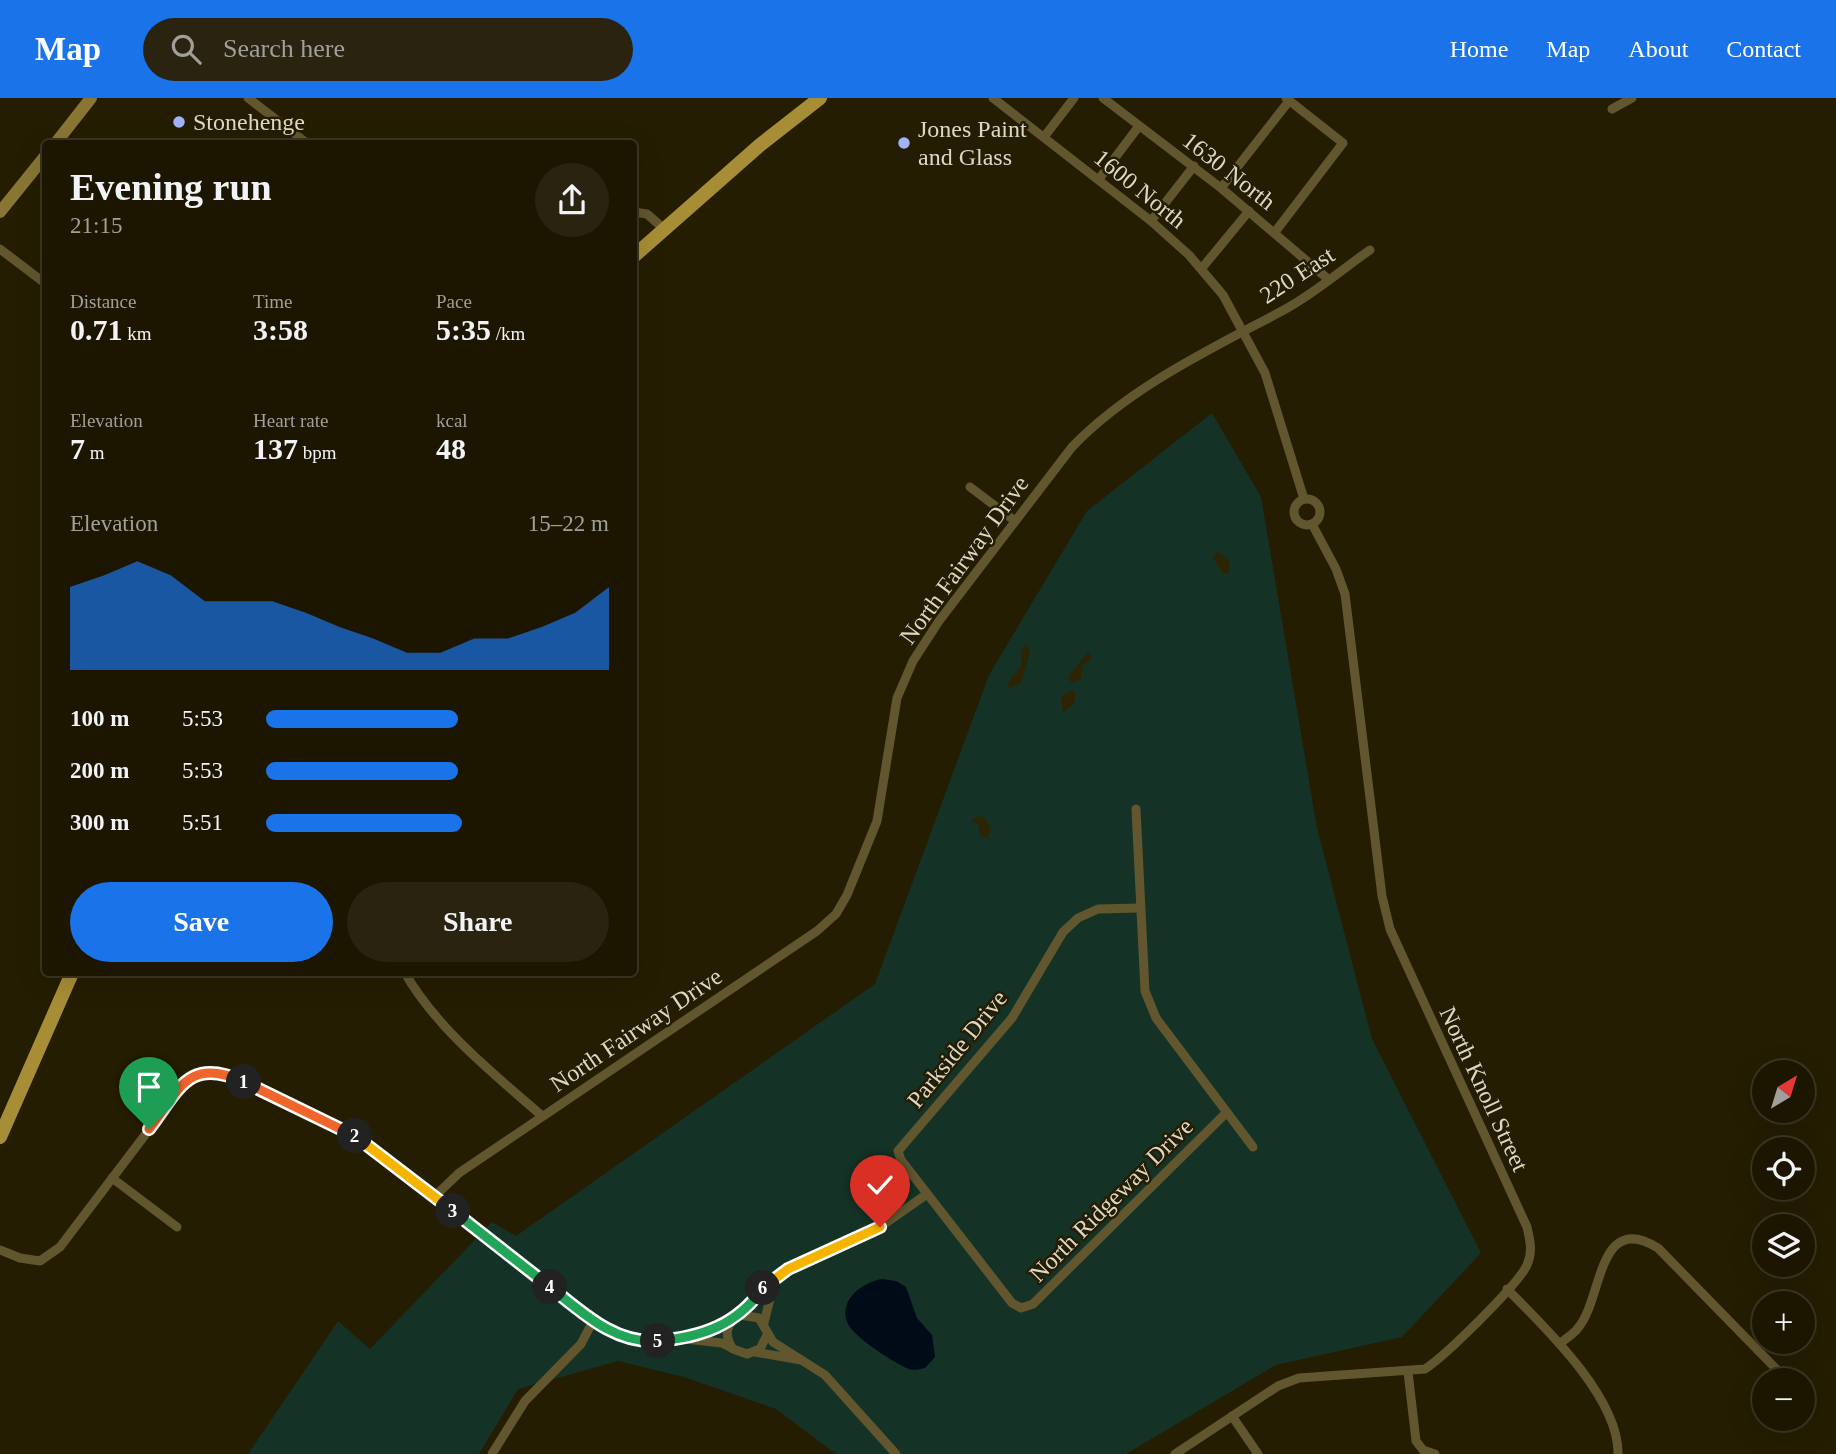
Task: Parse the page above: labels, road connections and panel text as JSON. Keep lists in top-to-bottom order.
{
  "streets": {
    "street": [
      "1630 North",
      "1600 North",
      "220 East",
      "North Fairway Drive",
      "Parkside Drive",
      "North Knoll Street",
      "North Ridgeway Drive"
    ]
  },
  "crossings": [
    ["1630 North", "220 East"],
    ["1600 North", "220 East"],
    ["1600 North", "North Fairway Drive"],
    ["1600 North", "North Knoll Street"],
    ["220 East", "North Fairway Drive"],
    ["220 East", "North Knoll Street"],
    ["North Fairway Drive", "North Knoll Street"],
    ["Parkside Drive", "North Ridgeway Drive"]
  ],
  "places": ["Stonehenge", "Jones Paint and Glass"],
  "north": "top right",
  "page": {
    "header": "Map",
    "search": "Search here",
    "nav": [
      "Home",
      "Map",
      "About",
      "Contact"
    ],
    "heading": ["Evening run", "21:15"],
    "stats": [
      ["Distance", "0.71 km"],
      ["Time", "3:58"],
      ["Pace", "5:35 /km"],
      ["Elevation", "7 m"],
      ["Heart rate", "137 bpm"],
      ["kcal", "48"]
    ],
    "chart": ["Elevation", "15–22 m"],
    "list": [
      {
        "name": "100 m",
        "note": "5:53"
      },
      {
        "name": "200 m",
        "note": "5:53"
      },
      {
        "name": "300 m",
        "note": "5:51"
      }
    ],
    "buttons": ["Save", "Share"],
    "map_buttons": ["+", "−"],
    "pins": [
      "1",
      "2",
      "3",
      "4",
      "6",
      "5"
    ]
  }
}
